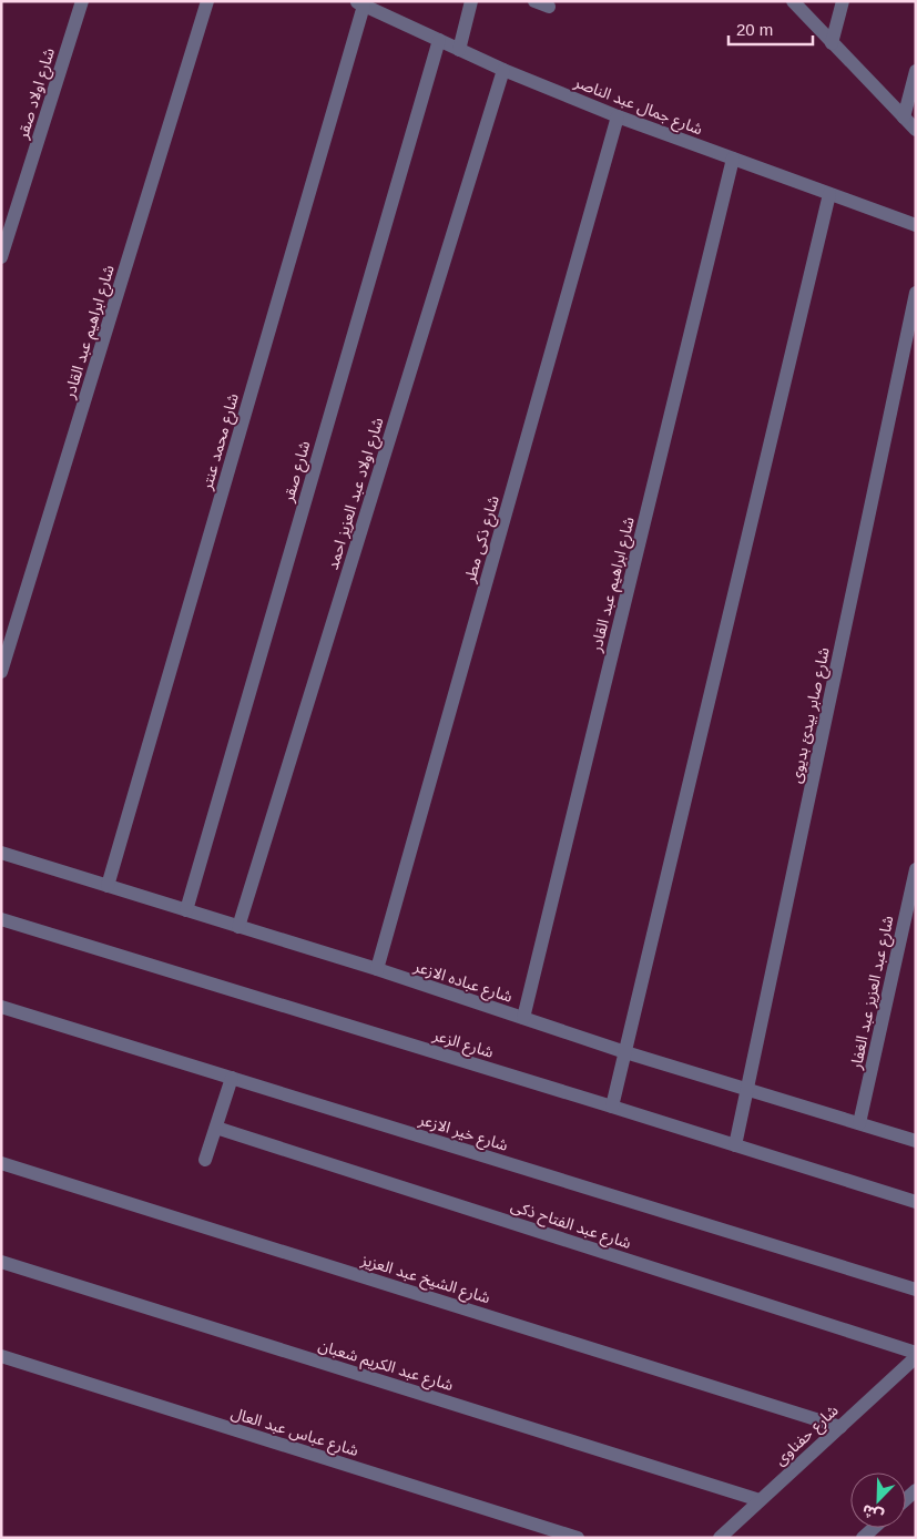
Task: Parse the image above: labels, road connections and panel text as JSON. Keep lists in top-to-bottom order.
{
  "streets": {
    "street": [
      "شارع اولاد صقر",
      "شارع جمال عبد الناصر",
      "شارع ابراهيم عبد القادر",
      "شارع محمد عنتر",
      "شارع صقر",
      "شارع اولاد عبد العزيز احمد",
      "شارع ذكى مطر",
      "شارع صابر بيدئ بديوى",
      "شارع عباده الازعر",
      "شارع عبد العزيز عبد الغفار",
      "شارع الزعر",
      "شارع خير الازعر",
      "شارع عبد الفتاح ذكى",
      "شارع الشيخ عبد العزيز",
      "شارع عبد الكريم شعبان",
      "شارع عباس عبد العال",
      "شارع حفناوى"
    ]
  },
  "crossings": [
    ["شارع جمال عبد الناصر", "شارع ابراهيم عبد القادر"],
    ["شارع جمال عبد الناصر", "شارع محمد عنتر"],
    ["شارع جمال عبد الناصر", "شارع صقر"],
    ["شارع جمال عبد الناصر", "شارع اولاد عبد العزيز احمد"],
    ["شارع جمال عبد الناصر", "شارع ذكى مطر"],
    ["شارع ابراهيم عبد القادر", "شارع عباده الازعر"],
    ["شارع محمد عنتر", "شارع عباده الازعر"],
    ["شارع صقر", "شارع عباده الازعر"],
    ["شارع اولاد عبد العزيز احمد", "شارع عباده الازعر"],
    ["شارع ذكى مطر", "شارع عباده الازعر"],
    ["شارع صابر بيدئ بديوى", "شارع عباده الازعر"],
    ["شارع صابر بيدئ بديوى", "شارع الزعر"],
    ["شارع عباده الازعر", "شارع عبد العزيز عبد الغفار"],
    ["شارع الشيخ عبد العزيز", "شارع حفناوى"],
    ["شارع عبد الكريم شعبان", "شارع حفناوى"]
  ],
  "scale_bar": "20 m",
  "north": "bottom left"
}
